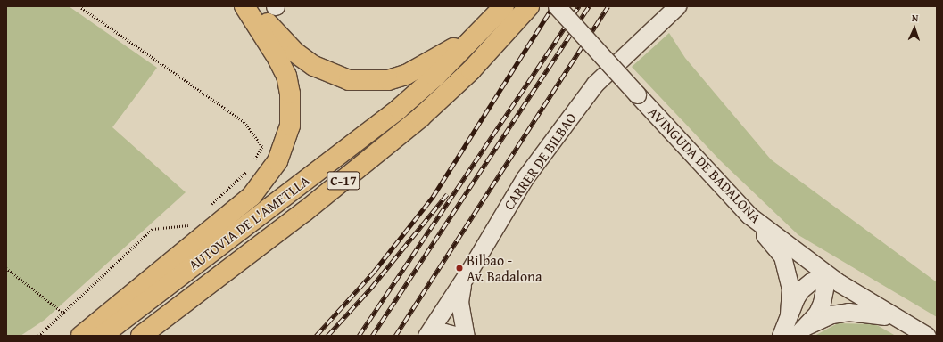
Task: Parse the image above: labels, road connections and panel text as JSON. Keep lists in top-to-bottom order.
{
  "streets": {
    "highway": ["C-17", "AUTOVIA DE L'AMETLLA"],
    "street": ["CARRER DE BILBAO", "AVINGUDA DE BADALONA"]
  },
  "places": ["Bilbao - Av. Badalona"],
  "north": "top"
}
